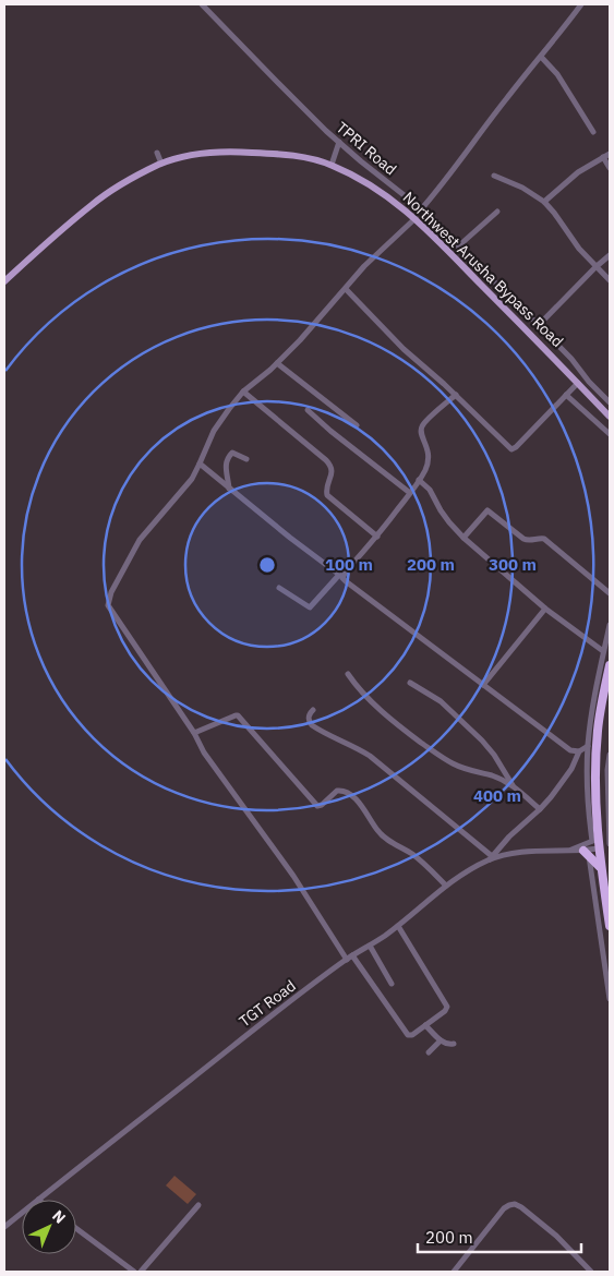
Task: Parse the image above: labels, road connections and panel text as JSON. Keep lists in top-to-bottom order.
{
  "streets": {
    "main road": ["Northwest Arusha Bypass Road"],
    "street": ["TPRI Road", "TGT Road"]
  },
  "scale_bar": "200 m",
  "north": "top right",
  "rings": [
    "100 m",
    "200 m",
    "300 m",
    "400 m"
  ]
}
